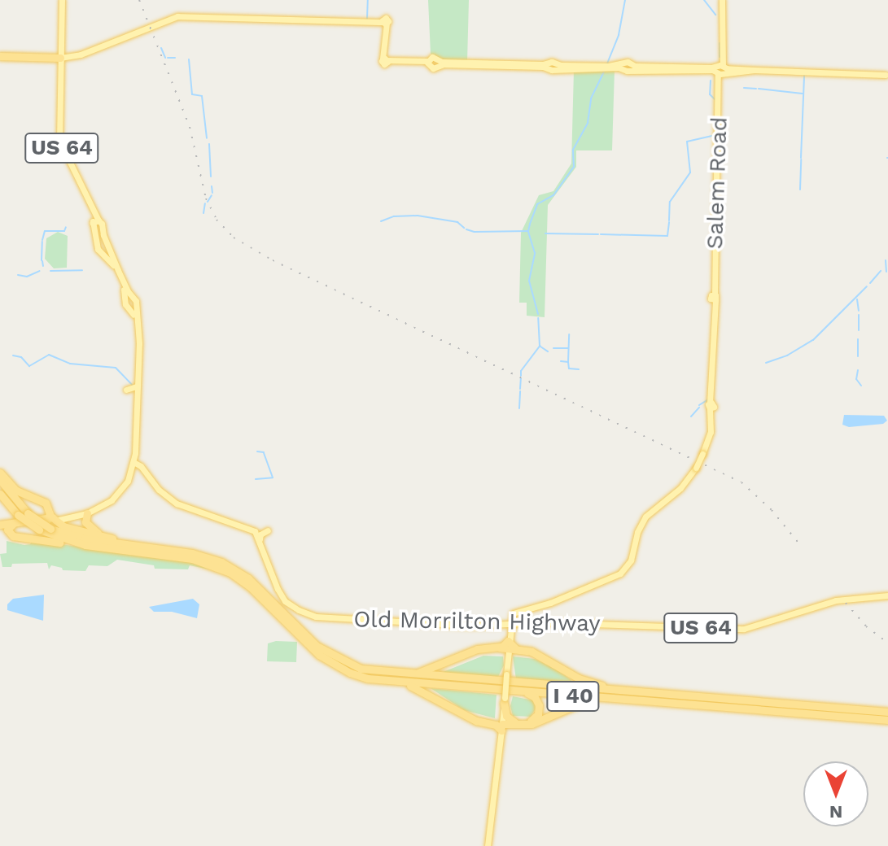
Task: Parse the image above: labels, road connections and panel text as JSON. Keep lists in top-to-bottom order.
{
  "streets": {
    "highway": ["I 40"],
    "main road": ["US 64", "Salem Road", "Old Morrilton Highway"]
  },
  "crossings": [
    ["Salem Road", "Old Morrilton Highway"]
  ],
  "north": "bottom"
}
